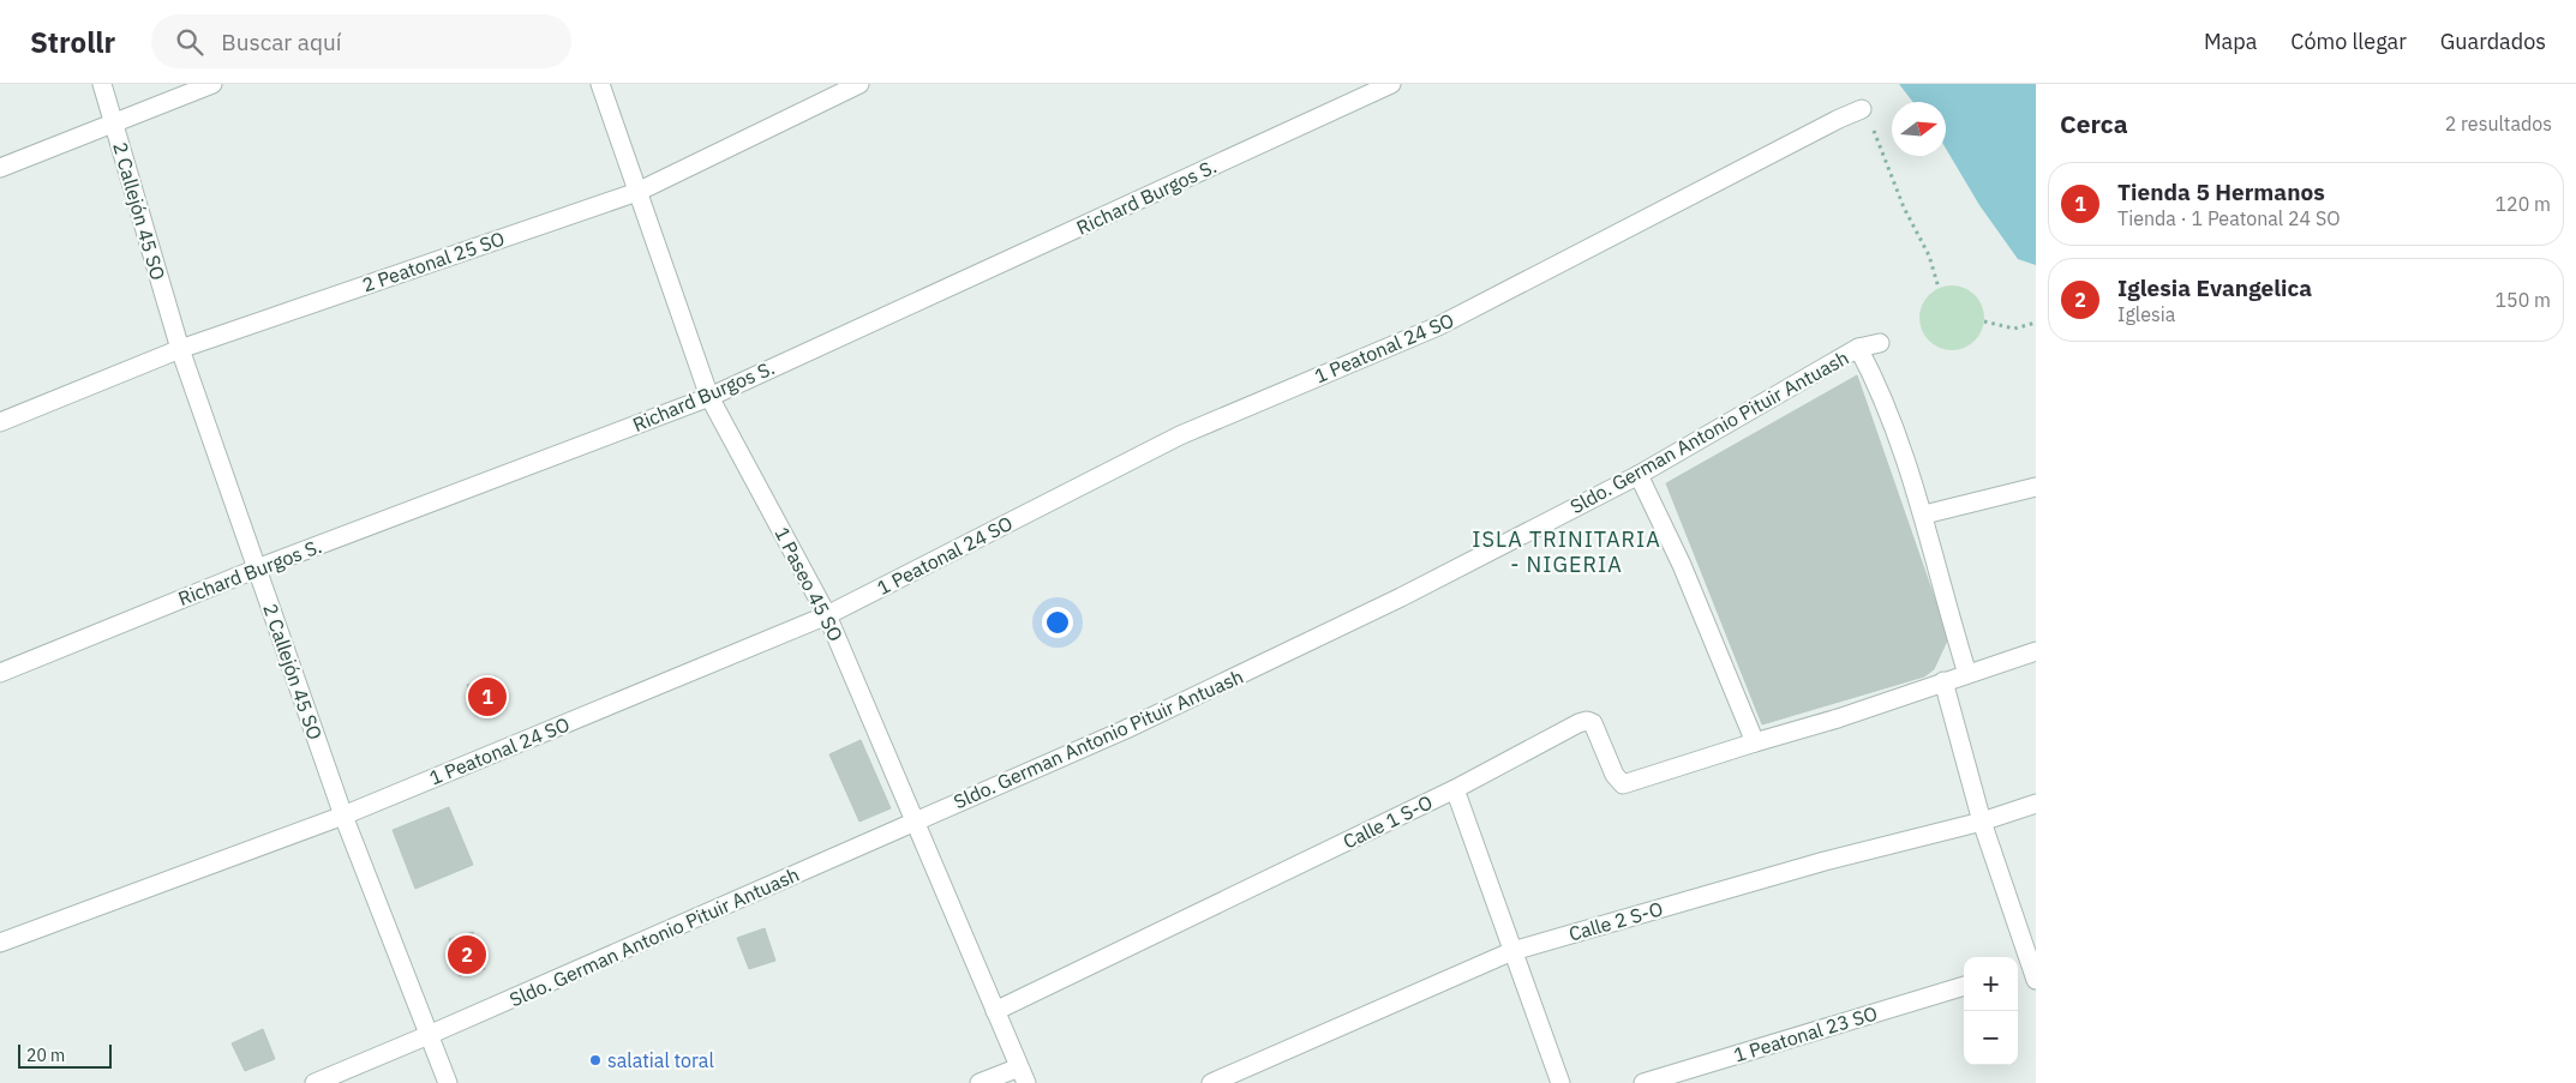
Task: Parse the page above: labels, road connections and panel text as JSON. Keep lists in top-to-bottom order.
{
  "streets": {
    "street": [
      "Richard Burgos S.",
      "2 Callejón 45 SO",
      "2 Peatonal 25 SO",
      "1 Peatonal 24 SO",
      "Sldo. German Antonio Pituir Antuash",
      "1 Paseo 45 SO",
      "Calle 1 S-O",
      "Calle 2 S-O",
      "1 Peatonal 23 SO"
    ]
  },
  "crossings": [
    ["Richard Burgos S.", "2 Callejón 45 SO"],
    ["Richard Burgos S.", "1 Paseo 45 SO"],
    ["2 Callejón 45 SO", "2 Peatonal 25 SO"],
    ["2 Callejón 45 SO", "1 Peatonal 24 SO"],
    ["2 Callejón 45 SO", "Sldo. German Antonio Pituir Antuash"],
    ["2 Peatonal 25 SO", "1 Paseo 45 SO"],
    ["1 Peatonal 24 SO", "1 Paseo 45 SO"],
    ["Sldo. German Antonio Pituir Antuash", "1 Paseo 45 SO"],
    ["1 Paseo 45 SO", "Calle 1 S-O"]
  ],
  "districts": ["ISLA TRINITARIA - NIGERIA"],
  "places": ["salatial toral"],
  "scale_bar": "20 m",
  "north": "right",
  "page": {
    "header": "Strollr",
    "search": "Buscar aquí",
    "nav": ["Mapa", "Cómo llegar", "Guardados"],
    "heading": ["Cerca", "2 resultados"],
    "list": [
      {
        "mark": "1",
        "name": "Tienda 5 Hermanos",
        "note": "Tienda · 1 Peatonal 24 SO",
        "value": "120 m"
      },
      {
        "mark": "2",
        "name": "Iglesia Evangelica",
        "note": "Iglesia",
        "value": "150 m"
      }
    ],
    "pins": ["1", "2"],
    "map_buttons": ["+", "−"],
    "scale": "20 m"
  }
}
